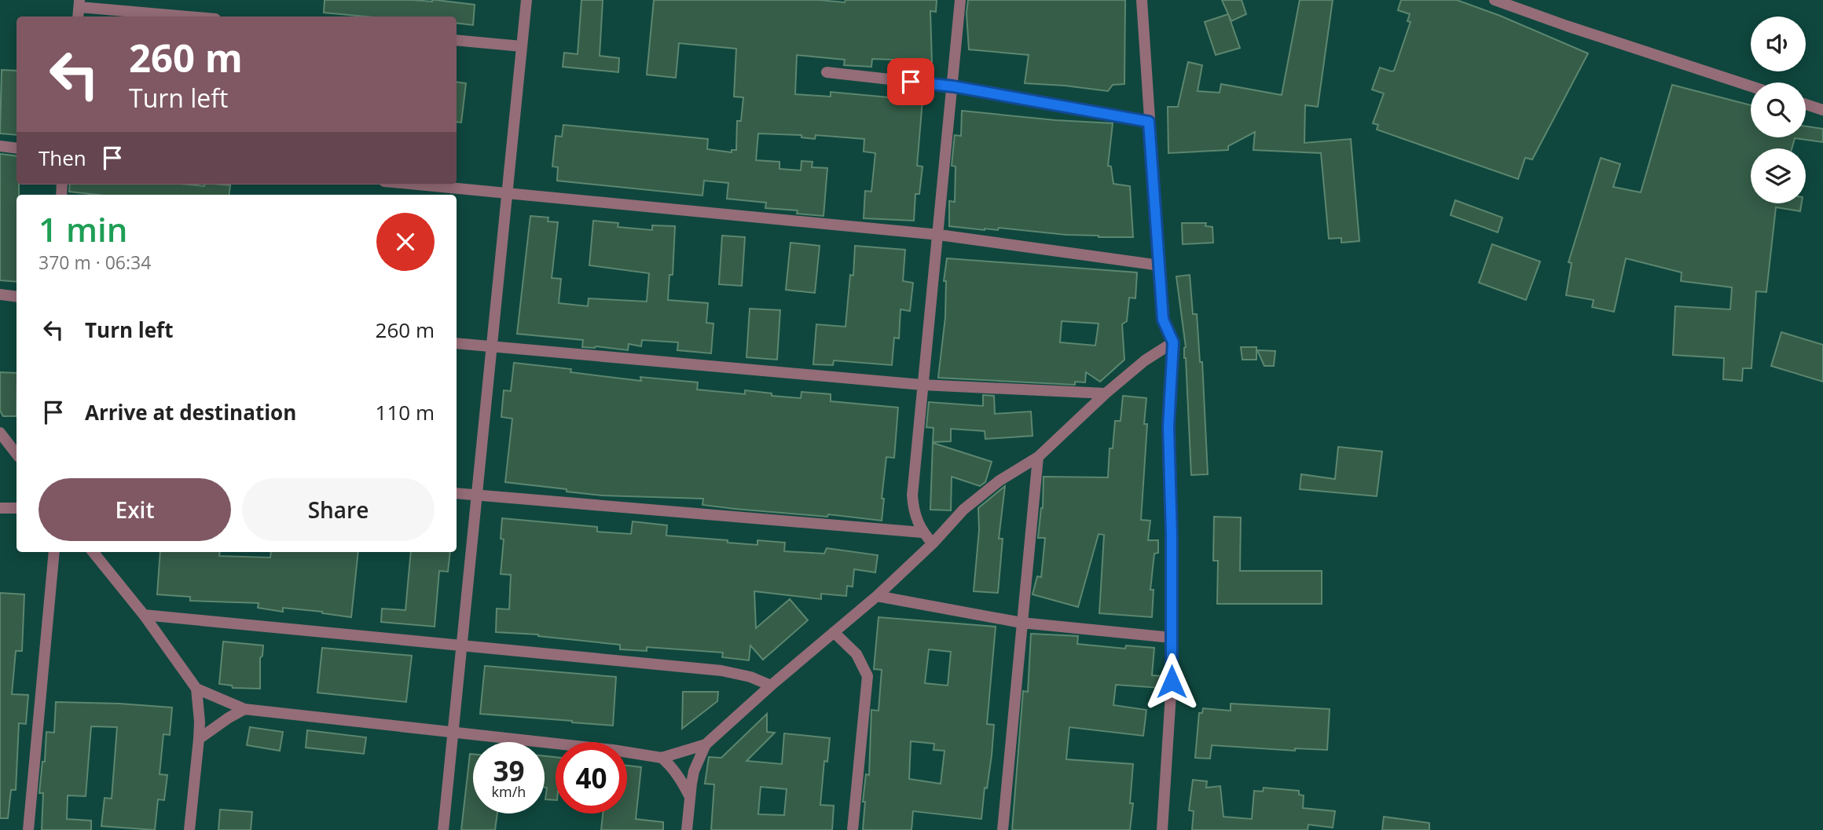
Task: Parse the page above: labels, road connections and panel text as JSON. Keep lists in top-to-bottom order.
{
  "page": {
    "turn": ["260 m", "Turn left"],
    "then": "Then",
    "heading": ["1 min", "370 m · 06:34"],
    "list": [
      {
        "name": "Turn left",
        "value": "260 m"
      },
      {
        "name": "Arrive at destination",
        "value": "110 m"
      }
    ],
    "buttons": ["Exit", "Share"],
    "speed": "39 km/h",
    "limit": "40"
  }
}
